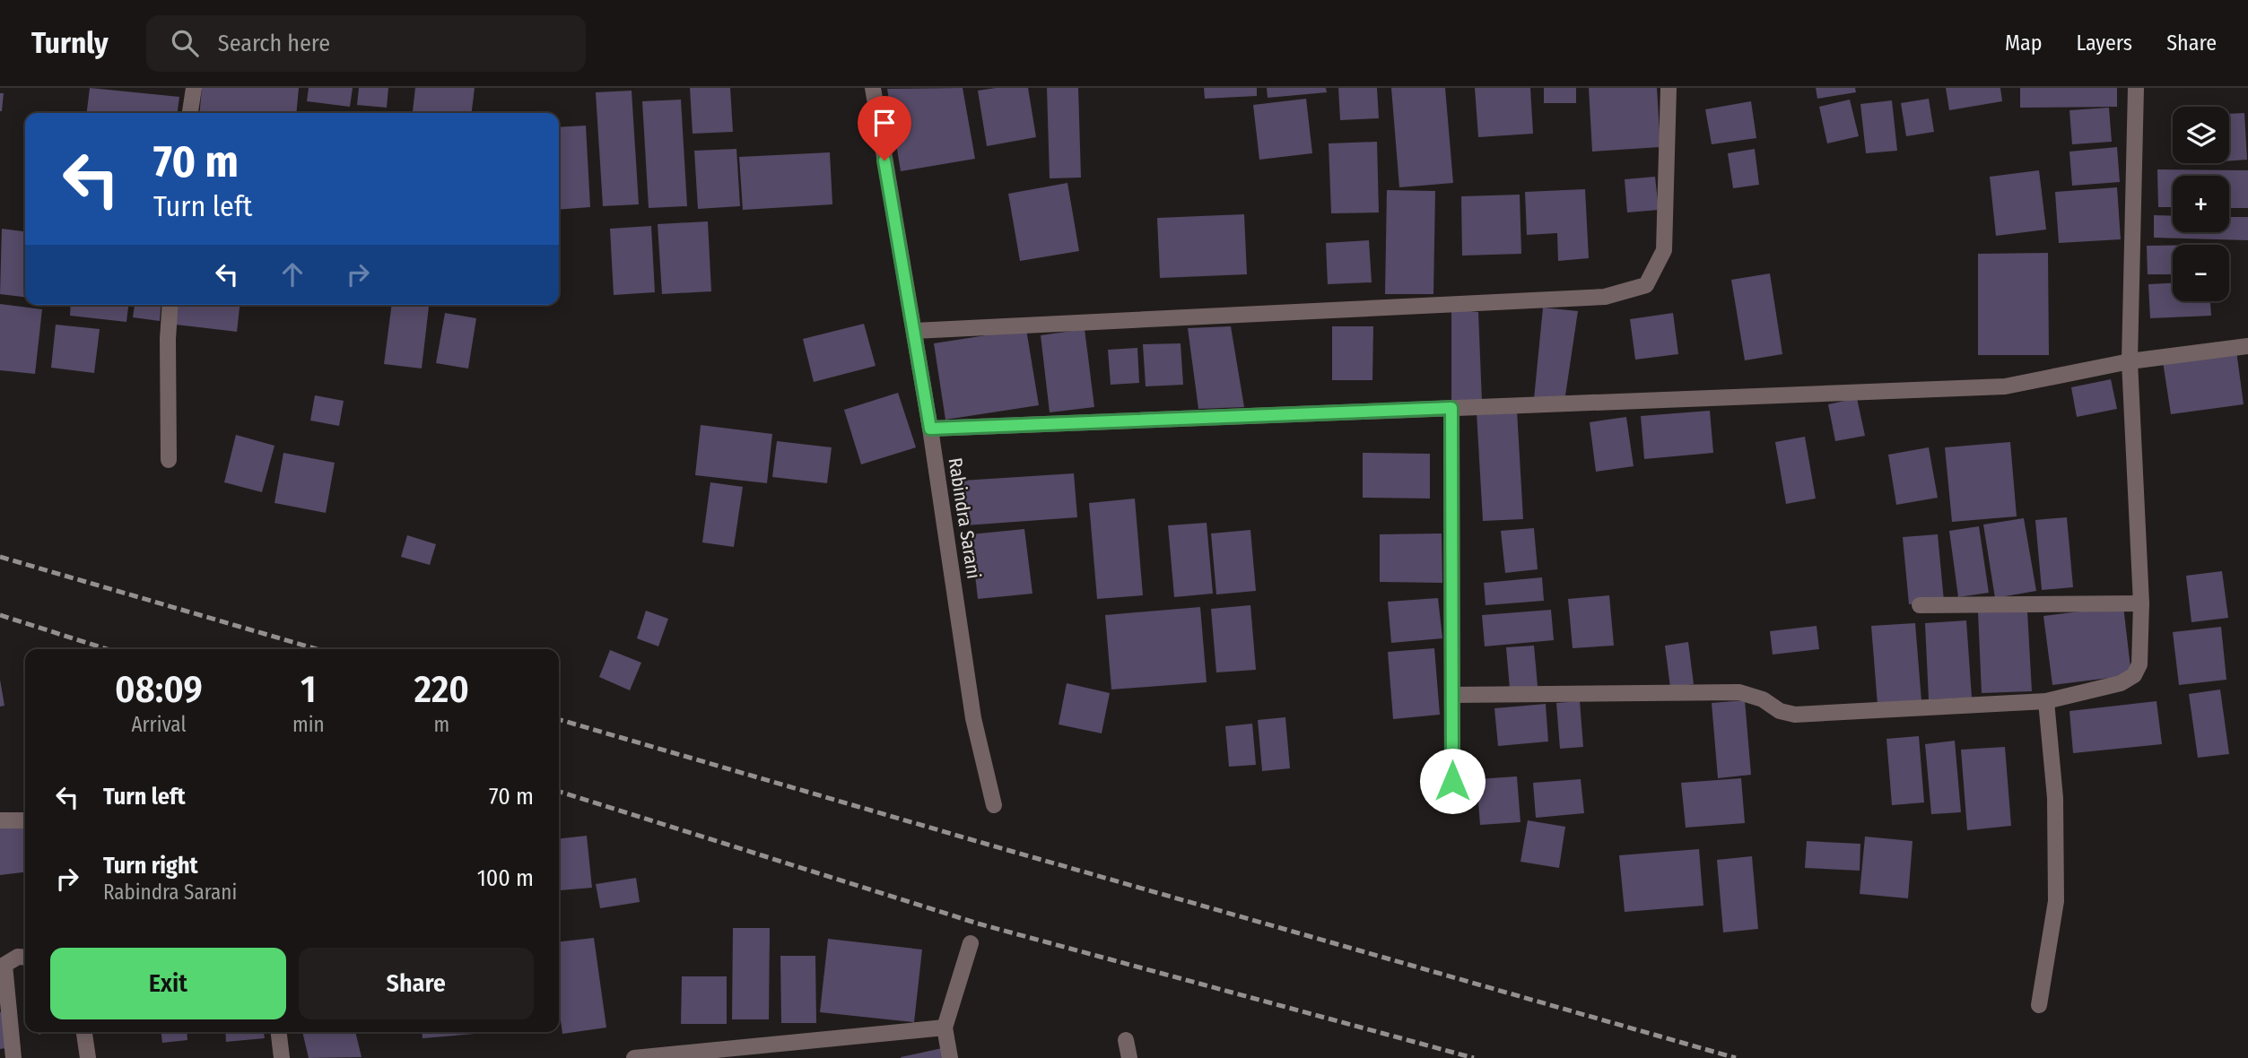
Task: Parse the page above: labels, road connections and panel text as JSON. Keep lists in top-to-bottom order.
{
  "streets": {
    "street": ["Rabindra Sarani"]
  },
  "page": {
    "header": "Turnly",
    "search": "Search here",
    "nav": ["Map", "Layers", "Share"],
    "map_buttons": ["+", "−"],
    "turn": ["70 m", "Turn left"],
    "eta": [
      "08:09",
      "Arrival",
      "1",
      "min",
      "220",
      "m"
    ],
    "list": [
      {
        "name": "Turn left",
        "value": "70 m"
      },
      {
        "name": "Turn right",
        "note": "Rabindra Sarani",
        "value": "100 m"
      }
    ],
    "buttons": ["Exit", "Share"]
  }
}
